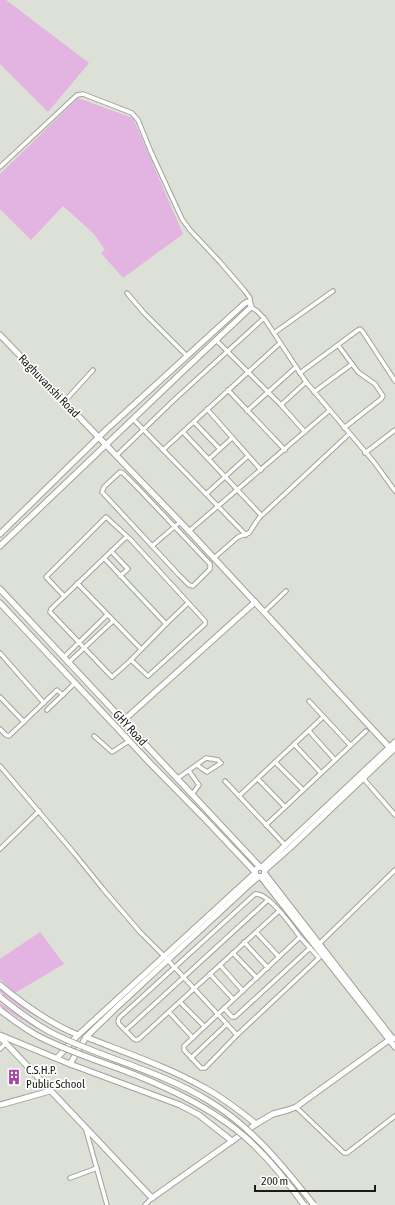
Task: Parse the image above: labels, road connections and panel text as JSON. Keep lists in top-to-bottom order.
{
  "streets": {
    "street": ["Raghuvanshi Road", "GHY Road"]
  },
  "places": {
    "building": ["C.S.H.P. Public School"]
  },
  "scale_bar": "200 m"
}
